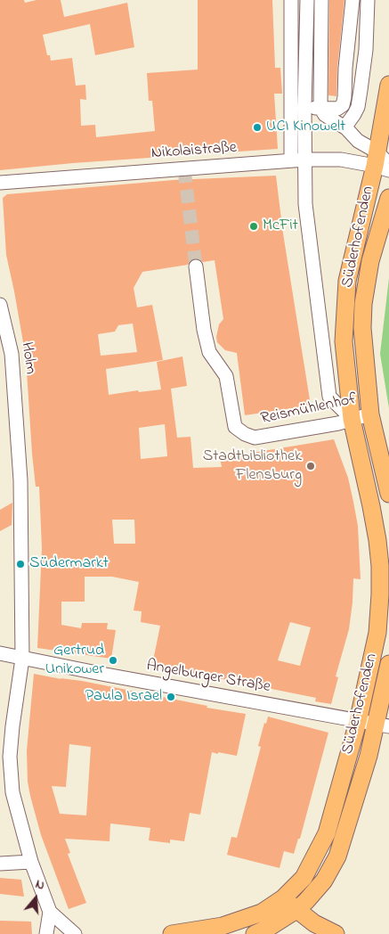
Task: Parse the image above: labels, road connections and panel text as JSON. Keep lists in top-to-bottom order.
{
  "streets": {
    "main road": ["Süderhofenden"],
    "street": [
      "Nikolaistraße",
      "Holm",
      "Reismühlenhof",
      "Angelburger Straße"
    ]
  },
  "crossings": [
    ["Nikolaistraße", "Süderhofenden"],
    ["Süderhofenden", "Reismühlenhof"],
    ["Süderhofenden", "Angelburger Straße"],
    ["Holm", "Angelburger Straße"]
  ],
  "places": [
    "UCI Kinowelt",
    "McFit",
    "Stadtbibliothek Flensburg",
    "Südermarkt",
    "Gertrud Unikower",
    "Paula Israel"
  ],
  "north": "top"
}
